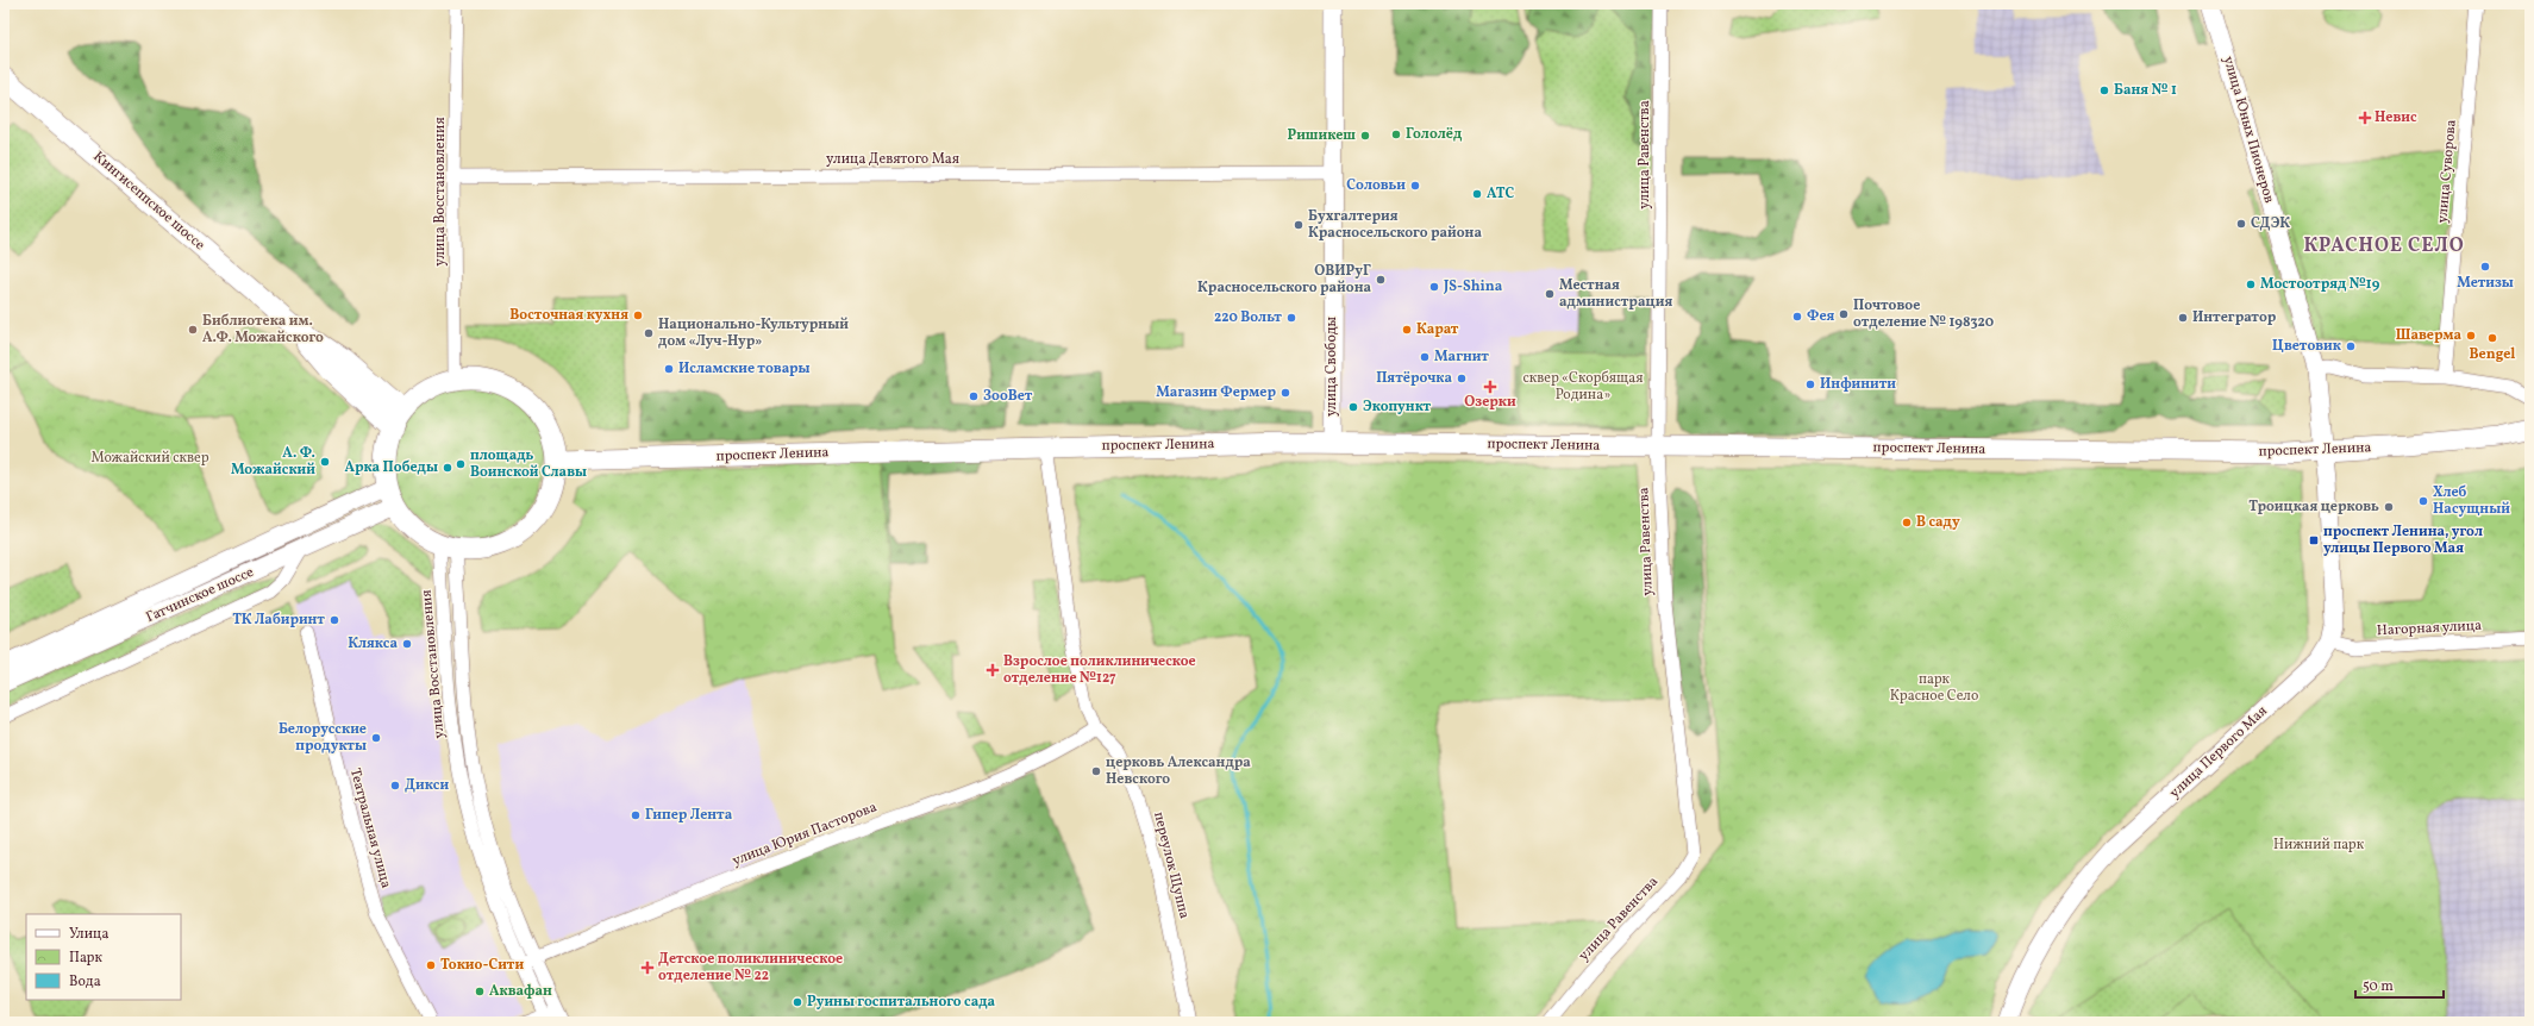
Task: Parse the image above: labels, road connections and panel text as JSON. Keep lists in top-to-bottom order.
{
  "streets": {
    "main road": [
      "улица Юных Пионеров",
      "Кингисеппское шоссе",
      "улица Свободы",
      "проспект Ленина",
      "Гатчинское шоссе",
      "улица Первого Мая"
    ],
    "street": [
      "улица Равенства",
      "улица Девятого Мая",
      "улица Суворова",
      "улица Восстановления",
      "Нагорная улица",
      "Театральная улица",
      "улица Юрия Пасторова",
      "переулок Щуппа"
    ]
  },
  "crossings": [
    ["улица Юных Пионеров", "проспект Ленина"],
    ["улица Юных Пионеров", "улица Первого Мая"],
    ["улица Равенства", "проспект Ленина"],
    ["улица Девятого Мая", "улица Восстановления"],
    ["улица Девятого Мая", "улица Свободы"],
    ["улица Восстановления", "улица Юрия Пасторова"],
    ["улица Свободы", "проспект Ленина"],
    ["проспект Ленина", "улица Первого Мая"],
    ["проспект Ленина", "переулок Щуппа"],
    ["Нагорная улица", "улица Первого Мая"],
    ["улица Юрия Пасторова", "переулок Щуппа"]
  ],
  "districts": ["КРАСНОЕ СЕЛО"],
  "parks": [
    "сквер «Скорбящая Родина»",
    "Можайский сквер",
    "парк Красное Село",
    "Нижний парк"
  ],
  "places": {
    "other": [
      "Баня № 1",
      "Гололёд",
      "Ришикеш",
      "Соловьи",
      "АТС",
      "СДЭК",
      "Бухгалтерия Красносельского района",
      "Метизы",
      "ОВИРуГ Красносельского района",
      "Мостоотряд №19",
      "JS-Shina",
      "Местная администрация",
      "Почтовое отделение № 198320",
      "Восточная кухня",
      "Фея",
      "220 Вольт",
      "Интегратор",
      "Библиотека им. А.Ф. Можайского",
      "Карат",
      "Национально-Культурный дом «Луч-Нур»",
      "Шаверма",
      "Bengel",
      "Цветовик",
      "Магнит",
      "Исламские товары",
      "Пятёрочка",
      "Инфинити",
      "Магазин Фермер",
      "ЗооВет",
      "Экопункт",
      "А. Ф. Можайский",
      "площадь Воинской Славы",
      "Арка Победы",
      "Хлеб Насущный",
      "Троицкая церковь",
      "В саду",
      "ТК Лабиринт",
      "Клякса",
      "Белорусские продукты",
      "церковь Александра Невского",
      "Дикси",
      "Гипер Лента",
      "Токио-Сити",
      "Аквафан",
      "Руины госпитального сада"
    ],
    "health": [
      "Невис",
      "Озерки",
      "Взрослое поликлиническое отделение №127",
      "Детское поликлиническое отделение № 22"
    ],
    "transit": ["проспект Ленина, угол улицы Первого Мая"]
  },
  "legend": ["Улица", "Парк", "Вода"],
  "scale_bar": "50 m"
}
